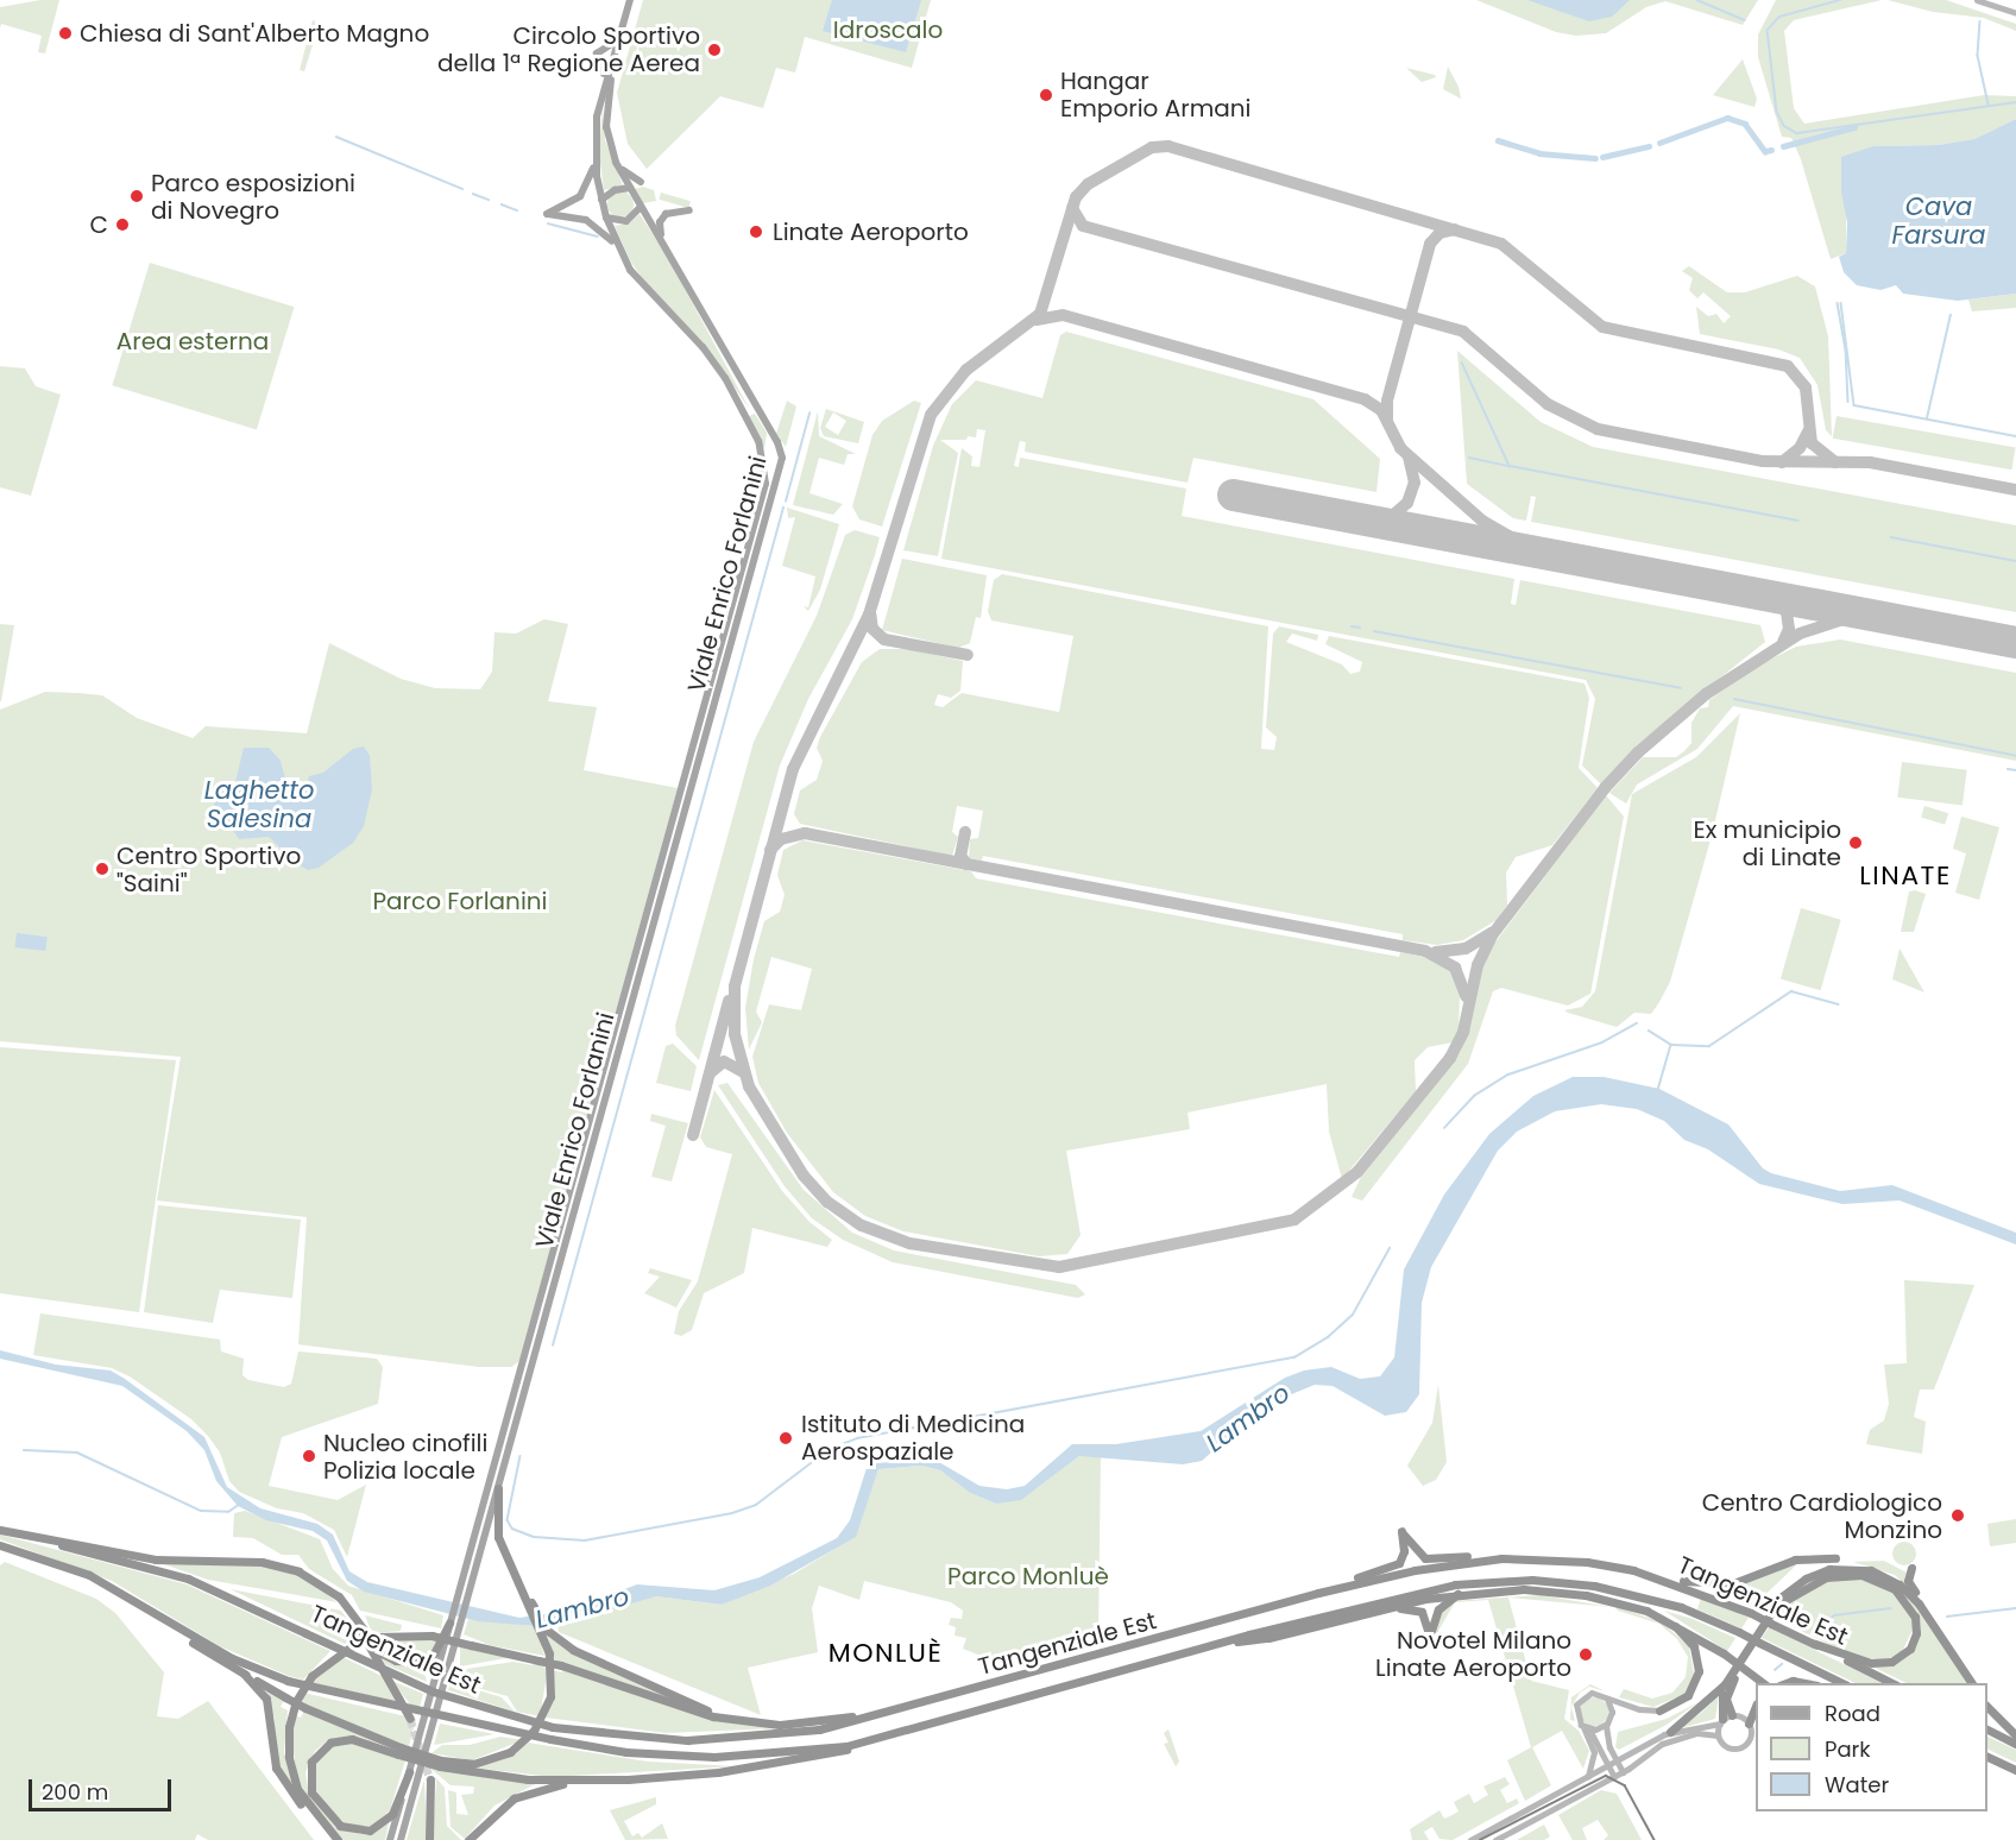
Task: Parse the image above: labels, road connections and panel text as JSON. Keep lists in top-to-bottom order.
{
  "streets": {
    "highway": ["Tangenziale Est"],
    "main road": ["Viale Enrico Forlanini"]
  },
  "districts": ["LINATE", "MONLUÈ"],
  "water": ["Cava Farsura", "Laghetto Salesina", "Lambro"],
  "parks": [
    "Idroscalo",
    "Area esterna",
    "Parco Forlanini",
    "Parco Monluè"
  ],
  "places": [
    "Chiesa di Sant'Alberto Magno",
    "Circolo Sportivo della 1ª Regione Aerea",
    "Hangar Emporio Armani",
    "Parco esposizioni di Novegro",
    "C",
    "Linate Aeroporto",
    "Ex municipio di Linate",
    "Centro Sportivo \"Saini\"",
    "Istituto di Medicina Aerospaziale",
    "Nucleo cinofili Polizia locale",
    "Centro Cardiologico Monzino",
    "Novotel Milano Linate Aeroporto"
  ],
  "legend": ["Road", "Park", "Water"],
  "scale_bar": "200 m"
}
